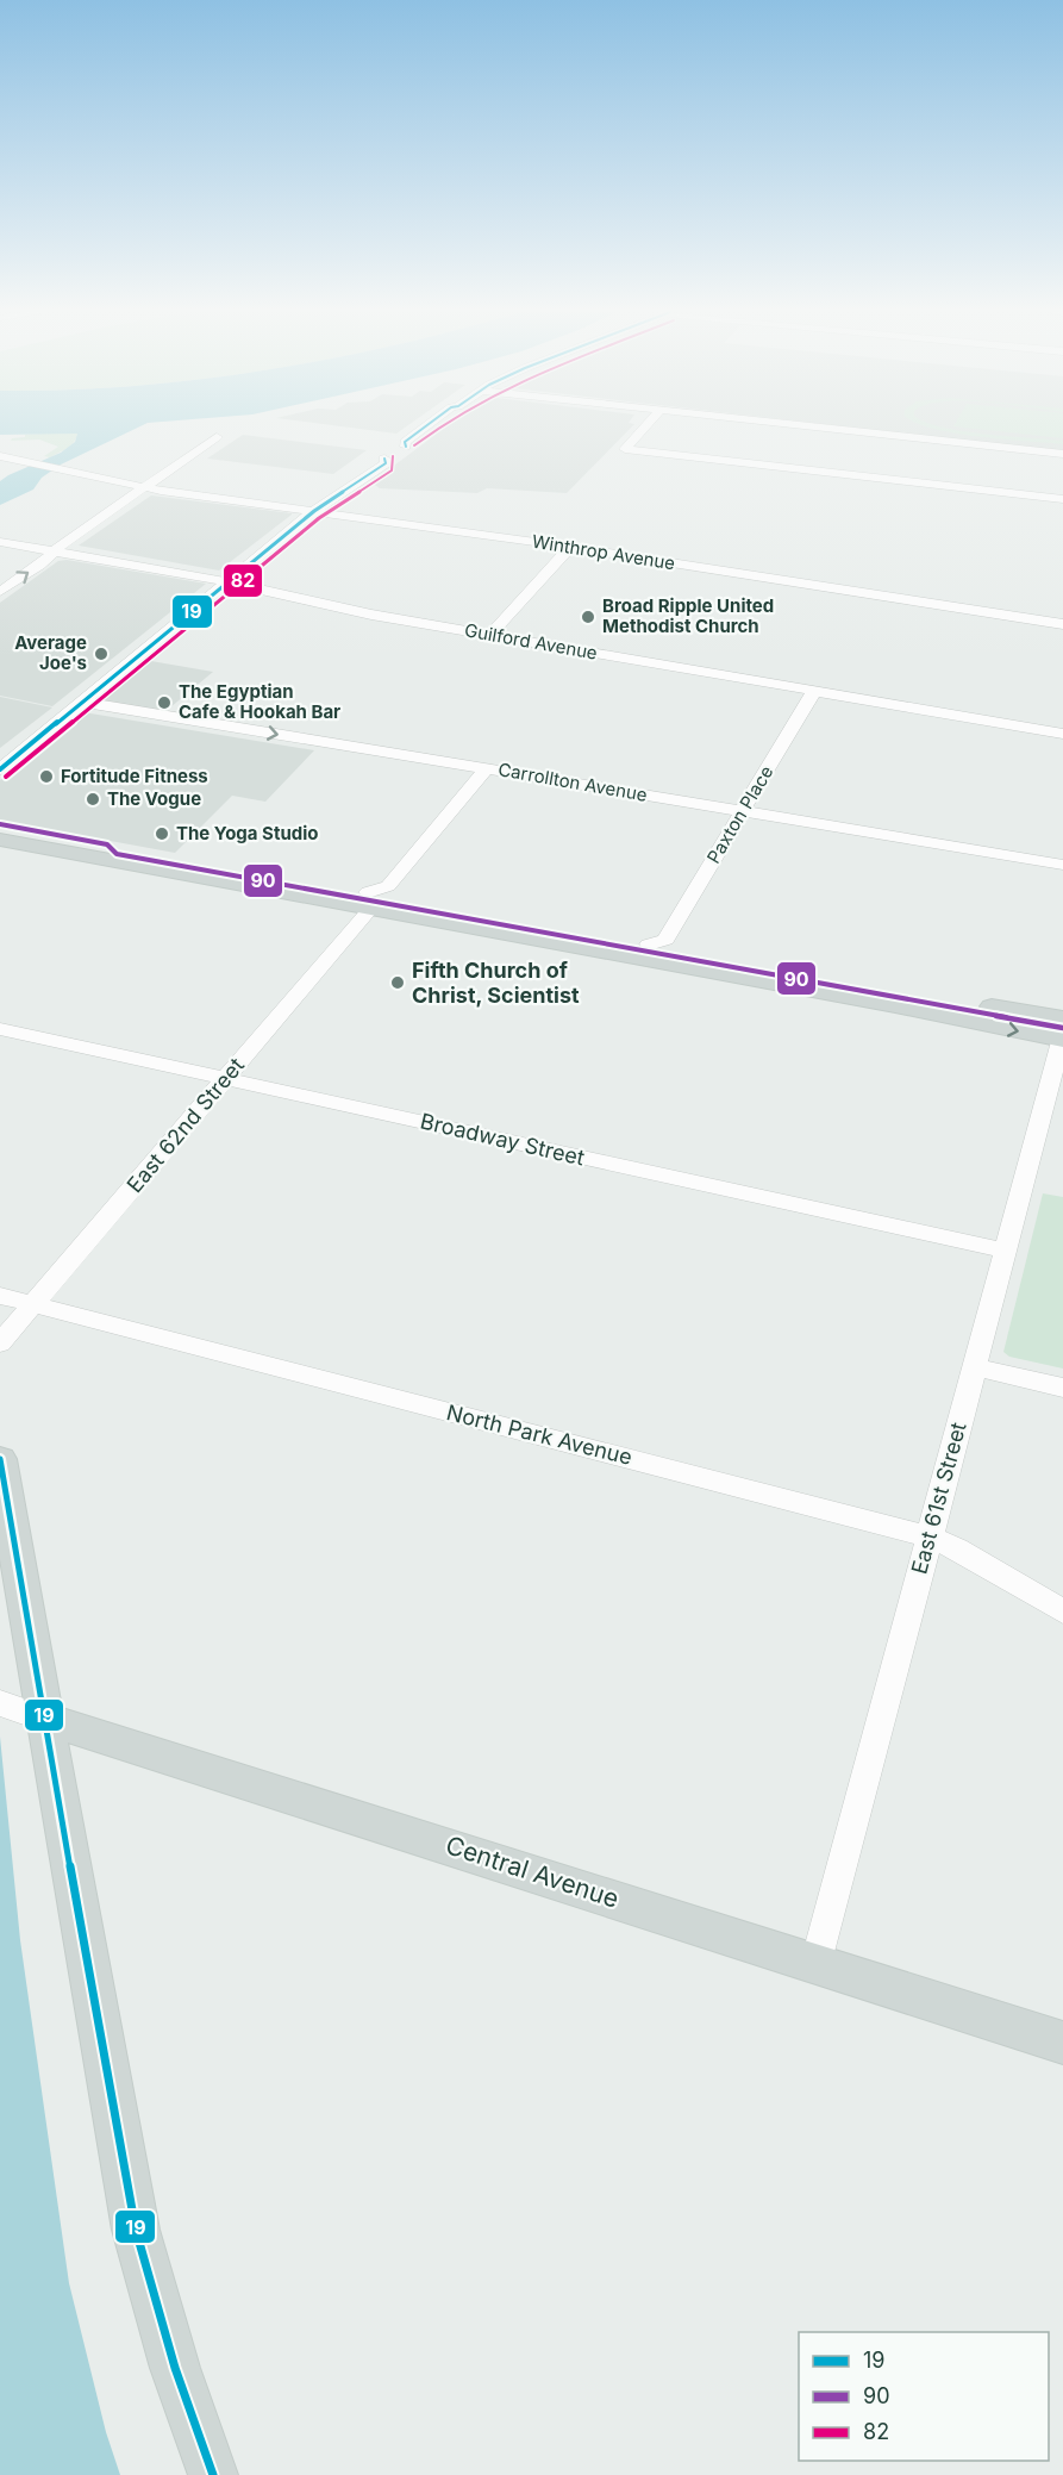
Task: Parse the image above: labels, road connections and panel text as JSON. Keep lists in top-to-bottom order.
{
  "streets": {
    "main road": ["Central Avenue"],
    "street": [
      "Winthrop Avenue",
      "Guilford Avenue",
      "Carrollton Avenue",
      "Paxton Place",
      "East 62nd Street",
      "Broadway Street",
      "North Park Avenue",
      "East 61st Street"
    ]
  },
  "crossings": [
    ["Guilford Avenue", "Paxton Place"],
    ["Carrollton Avenue", "Paxton Place"],
    ["Carrollton Avenue", "East 62nd Street"],
    ["East 62nd Street", "Broadway Street"],
    ["East 62nd Street", "North Park Avenue"],
    ["Broadway Street", "East 61st Street"],
    ["North Park Avenue", "East 61st Street"],
    ["East 61st Street", "Central Avenue"]
  ],
  "one_way": ["Carrollton Avenue"],
  "places": [
    "Broad Ripple United Methodist Church",
    "Average Joe's",
    "The Egyptian Cafe & Hookah Bar",
    "Fortitude Fitness",
    "The Vogue",
    "The Yoga Studio",
    "Fifth Church of Christ, Scientist"
  ],
  "lines": ["transit line 19", "transit line 82", "transit line 90"],
  "legend": ["19", "90", "82"]
}
